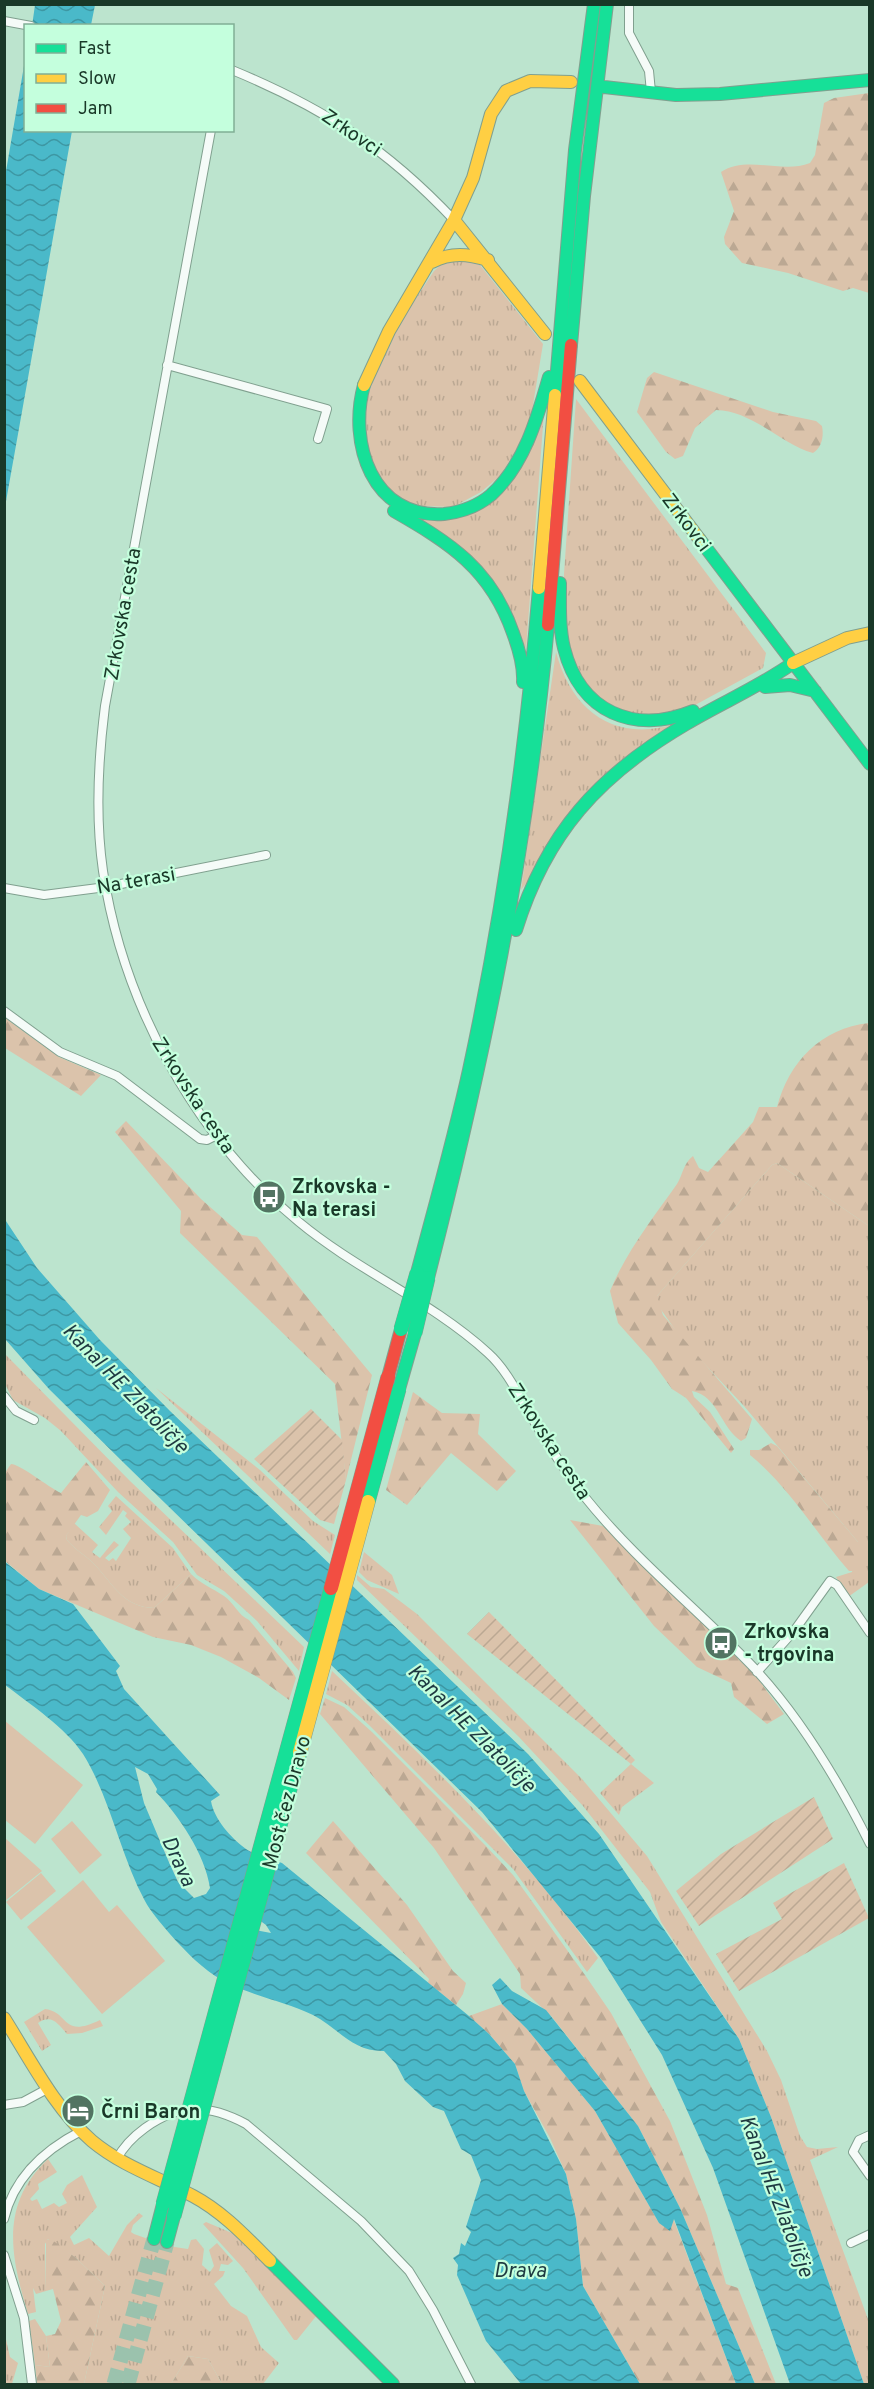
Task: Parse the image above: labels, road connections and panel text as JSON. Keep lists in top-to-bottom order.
{
  "streets": {
    "main road": ["Zrkovci", "Most čez Dravo"],
    "street": ["Zrkovska cesta", "Na terasi"]
  },
  "crossings": [
    ["Zrkovska cesta", "Na terasi"]
  ],
  "water": ["Kanal HE Zlatoličje", "Drava"],
  "places": {
    "bus stop": ["Zrkovska - Na terasi", "Zrkovska - trgovina"],
    "hotel": ["Črni Baron"]
  },
  "legend": ["Fast", "Slow", "Jam"]
}
